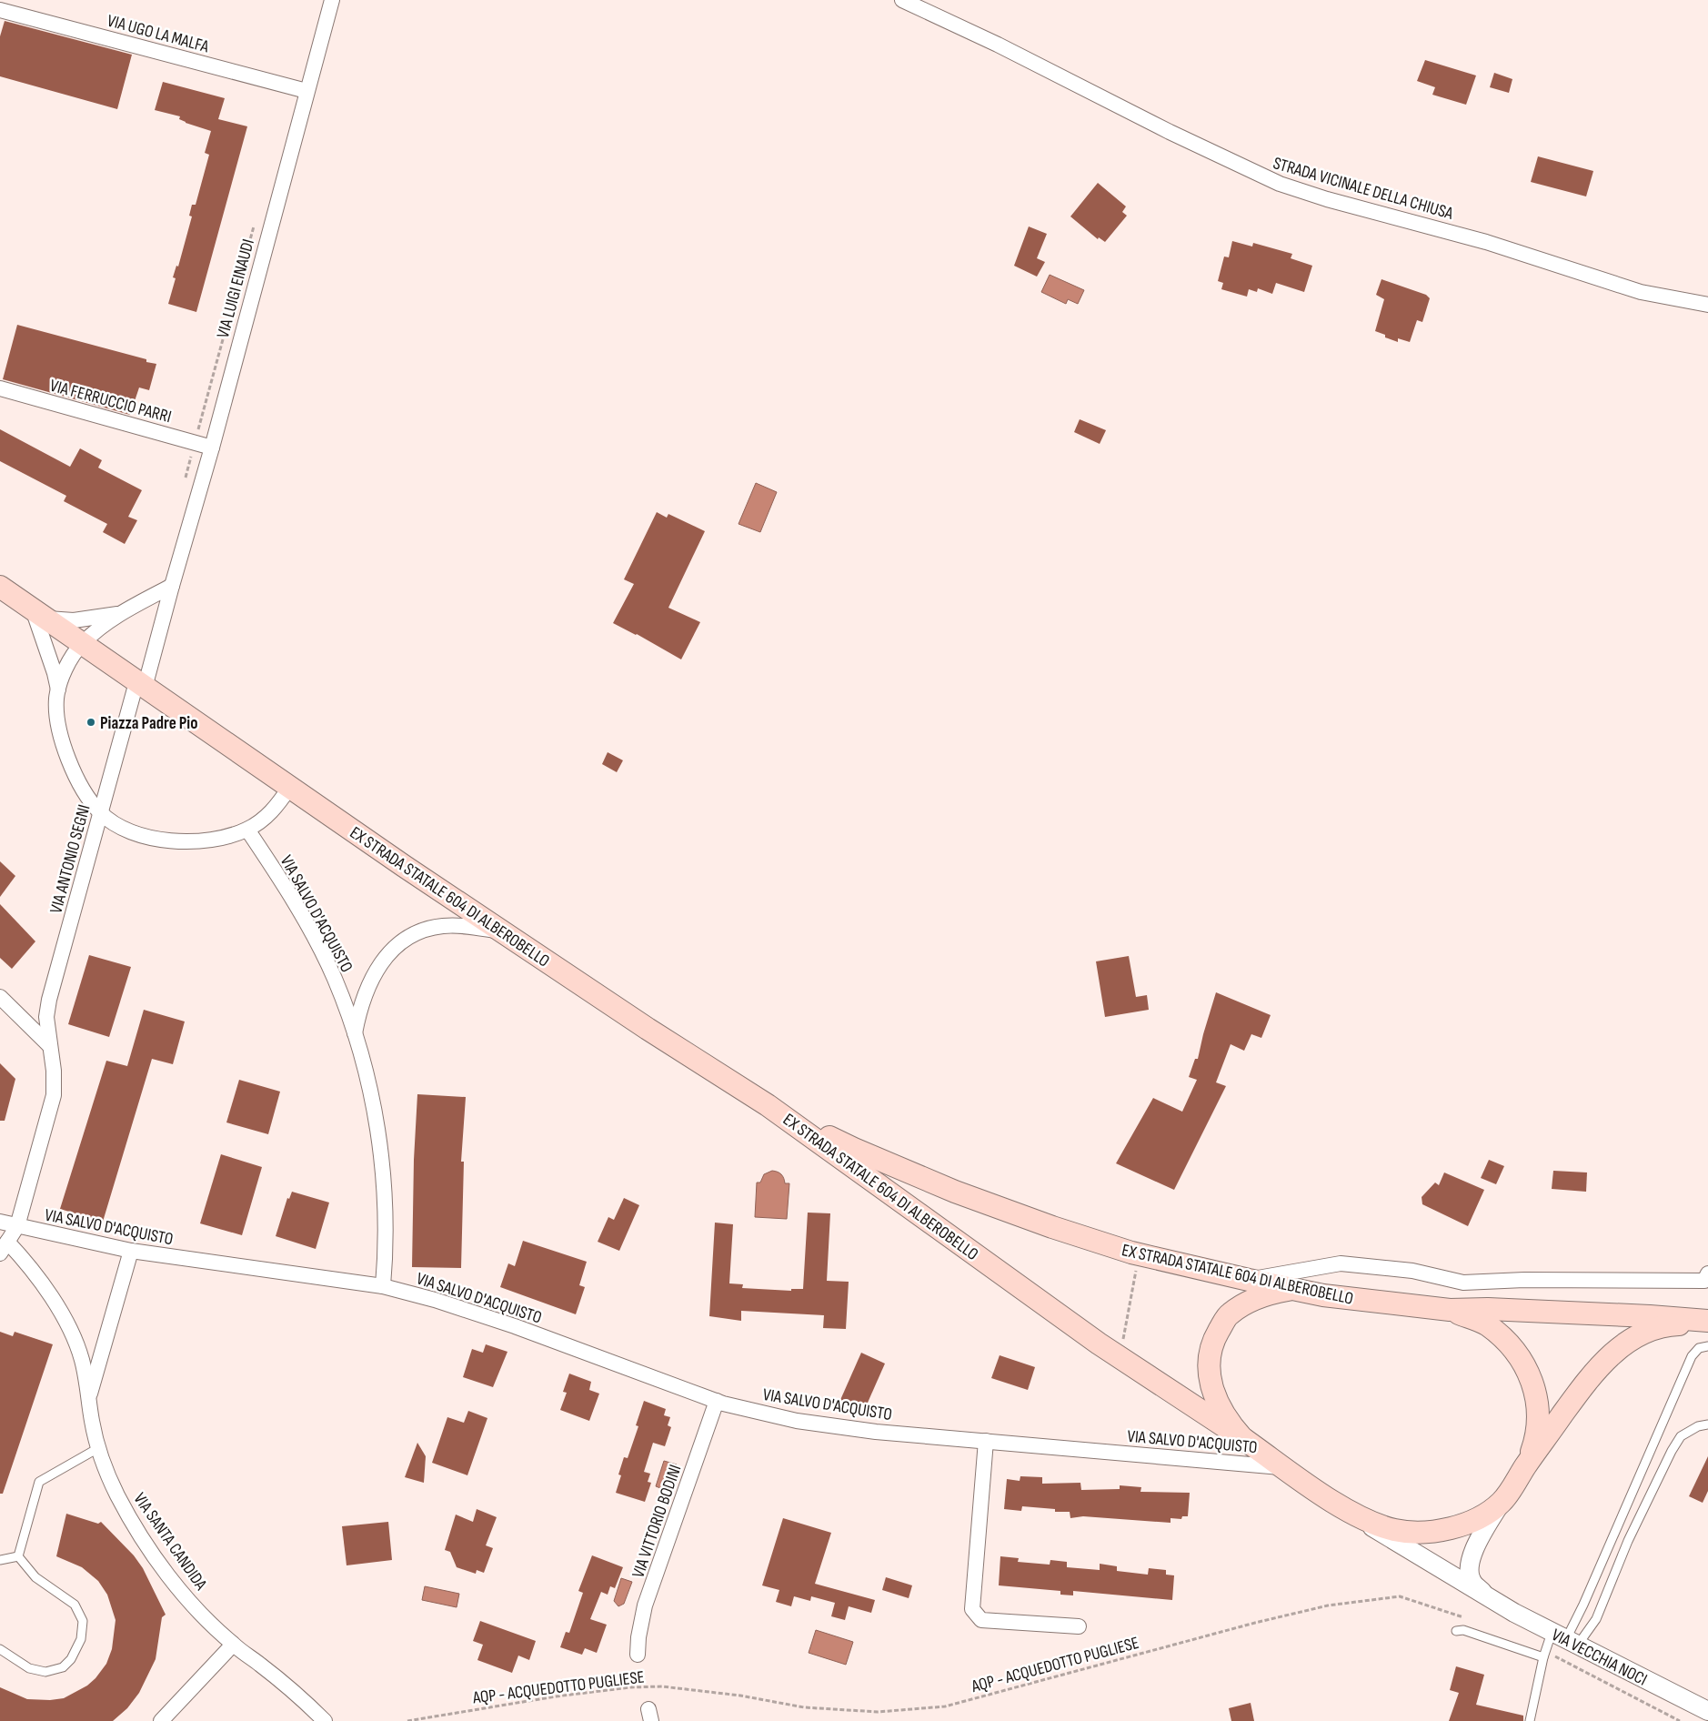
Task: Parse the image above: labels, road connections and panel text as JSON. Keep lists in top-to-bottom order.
{
  "streets": {
    "main road": ["EX STRADA STATALE 604 DI ALBEROBELLO"],
    "street": [
      "VIA UGO LA MALFA",
      "STRADA VICINALE DELLA CHIUSA",
      "VIA LUIGI EINAUDI",
      "VIA FERRUCCIO PARRI",
      "VIA ANTONIO SEGNI",
      "VIA SALVO D'ACQUISTO",
      "VIA VITTORIO BODINI",
      "VIA SANTA CANDIDA",
      "VIA VECCHIA NOCI"
    ],
    "path": ["AQP - ACQUEDOTTO PUGLIESE"]
  },
  "crossings": [
    ["VIA UGO LA MALFA", "VIA LUIGI EINAUDI"],
    ["VIA LUIGI EINAUDI", "VIA FERRUCCIO PARRI"],
    ["VIA LUIGI EINAUDI", "VIA ANTONIO SEGNI"],
    ["VIA LUIGI EINAUDI", "EX STRADA STATALE 604 DI ALBEROBELLO"],
    ["VIA ANTONIO SEGNI", "EX STRADA STATALE 604 DI ALBEROBELLO"],
    ["VIA ANTONIO SEGNI", "VIA SALVO D'ACQUISTO"],
    ["VIA ANTONIO SEGNI", "VIA SANTA CANDIDA"],
    ["EX STRADA STATALE 604 DI ALBEROBELLO", "VIA SALVO D'ACQUISTO"],
    ["VIA SALVO D'ACQUISTO", "VIA VITTORIO BODINI"]
  ],
  "places": ["Piazza Padre Pio"]
}
